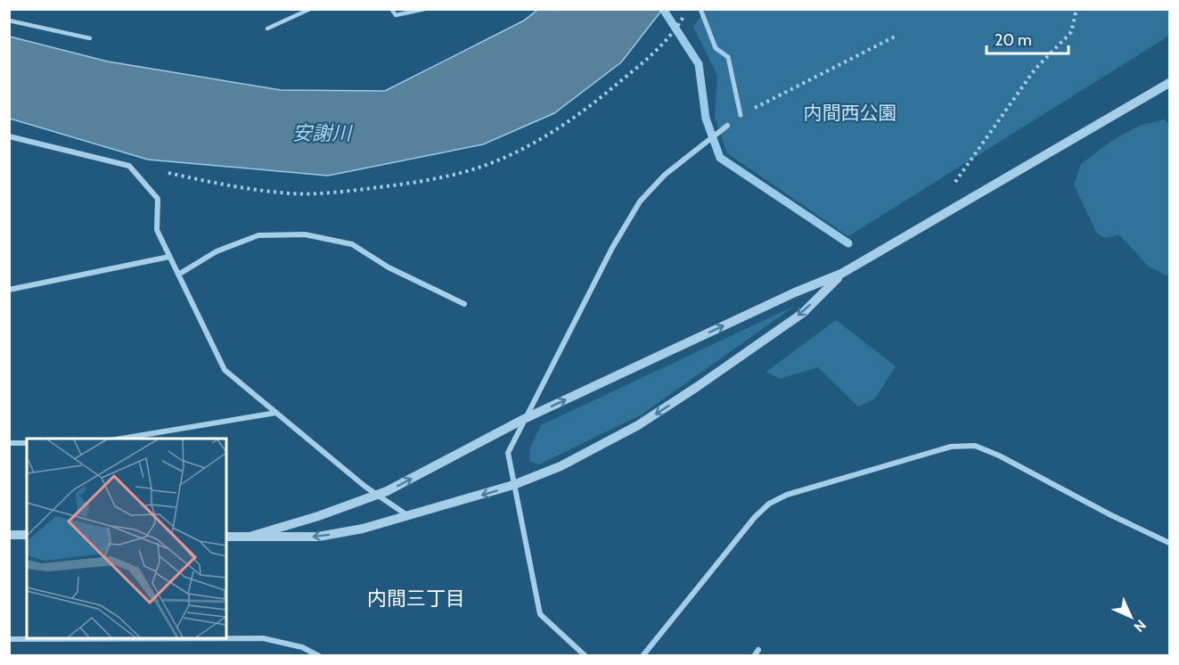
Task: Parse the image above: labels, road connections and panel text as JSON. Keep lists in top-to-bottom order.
{
  "districts": ["内間三丁目"],
  "water": ["安謝川"],
  "parks": ["内間西公園"],
  "scale_bar": "20 m",
  "north": "bottom right"
}
